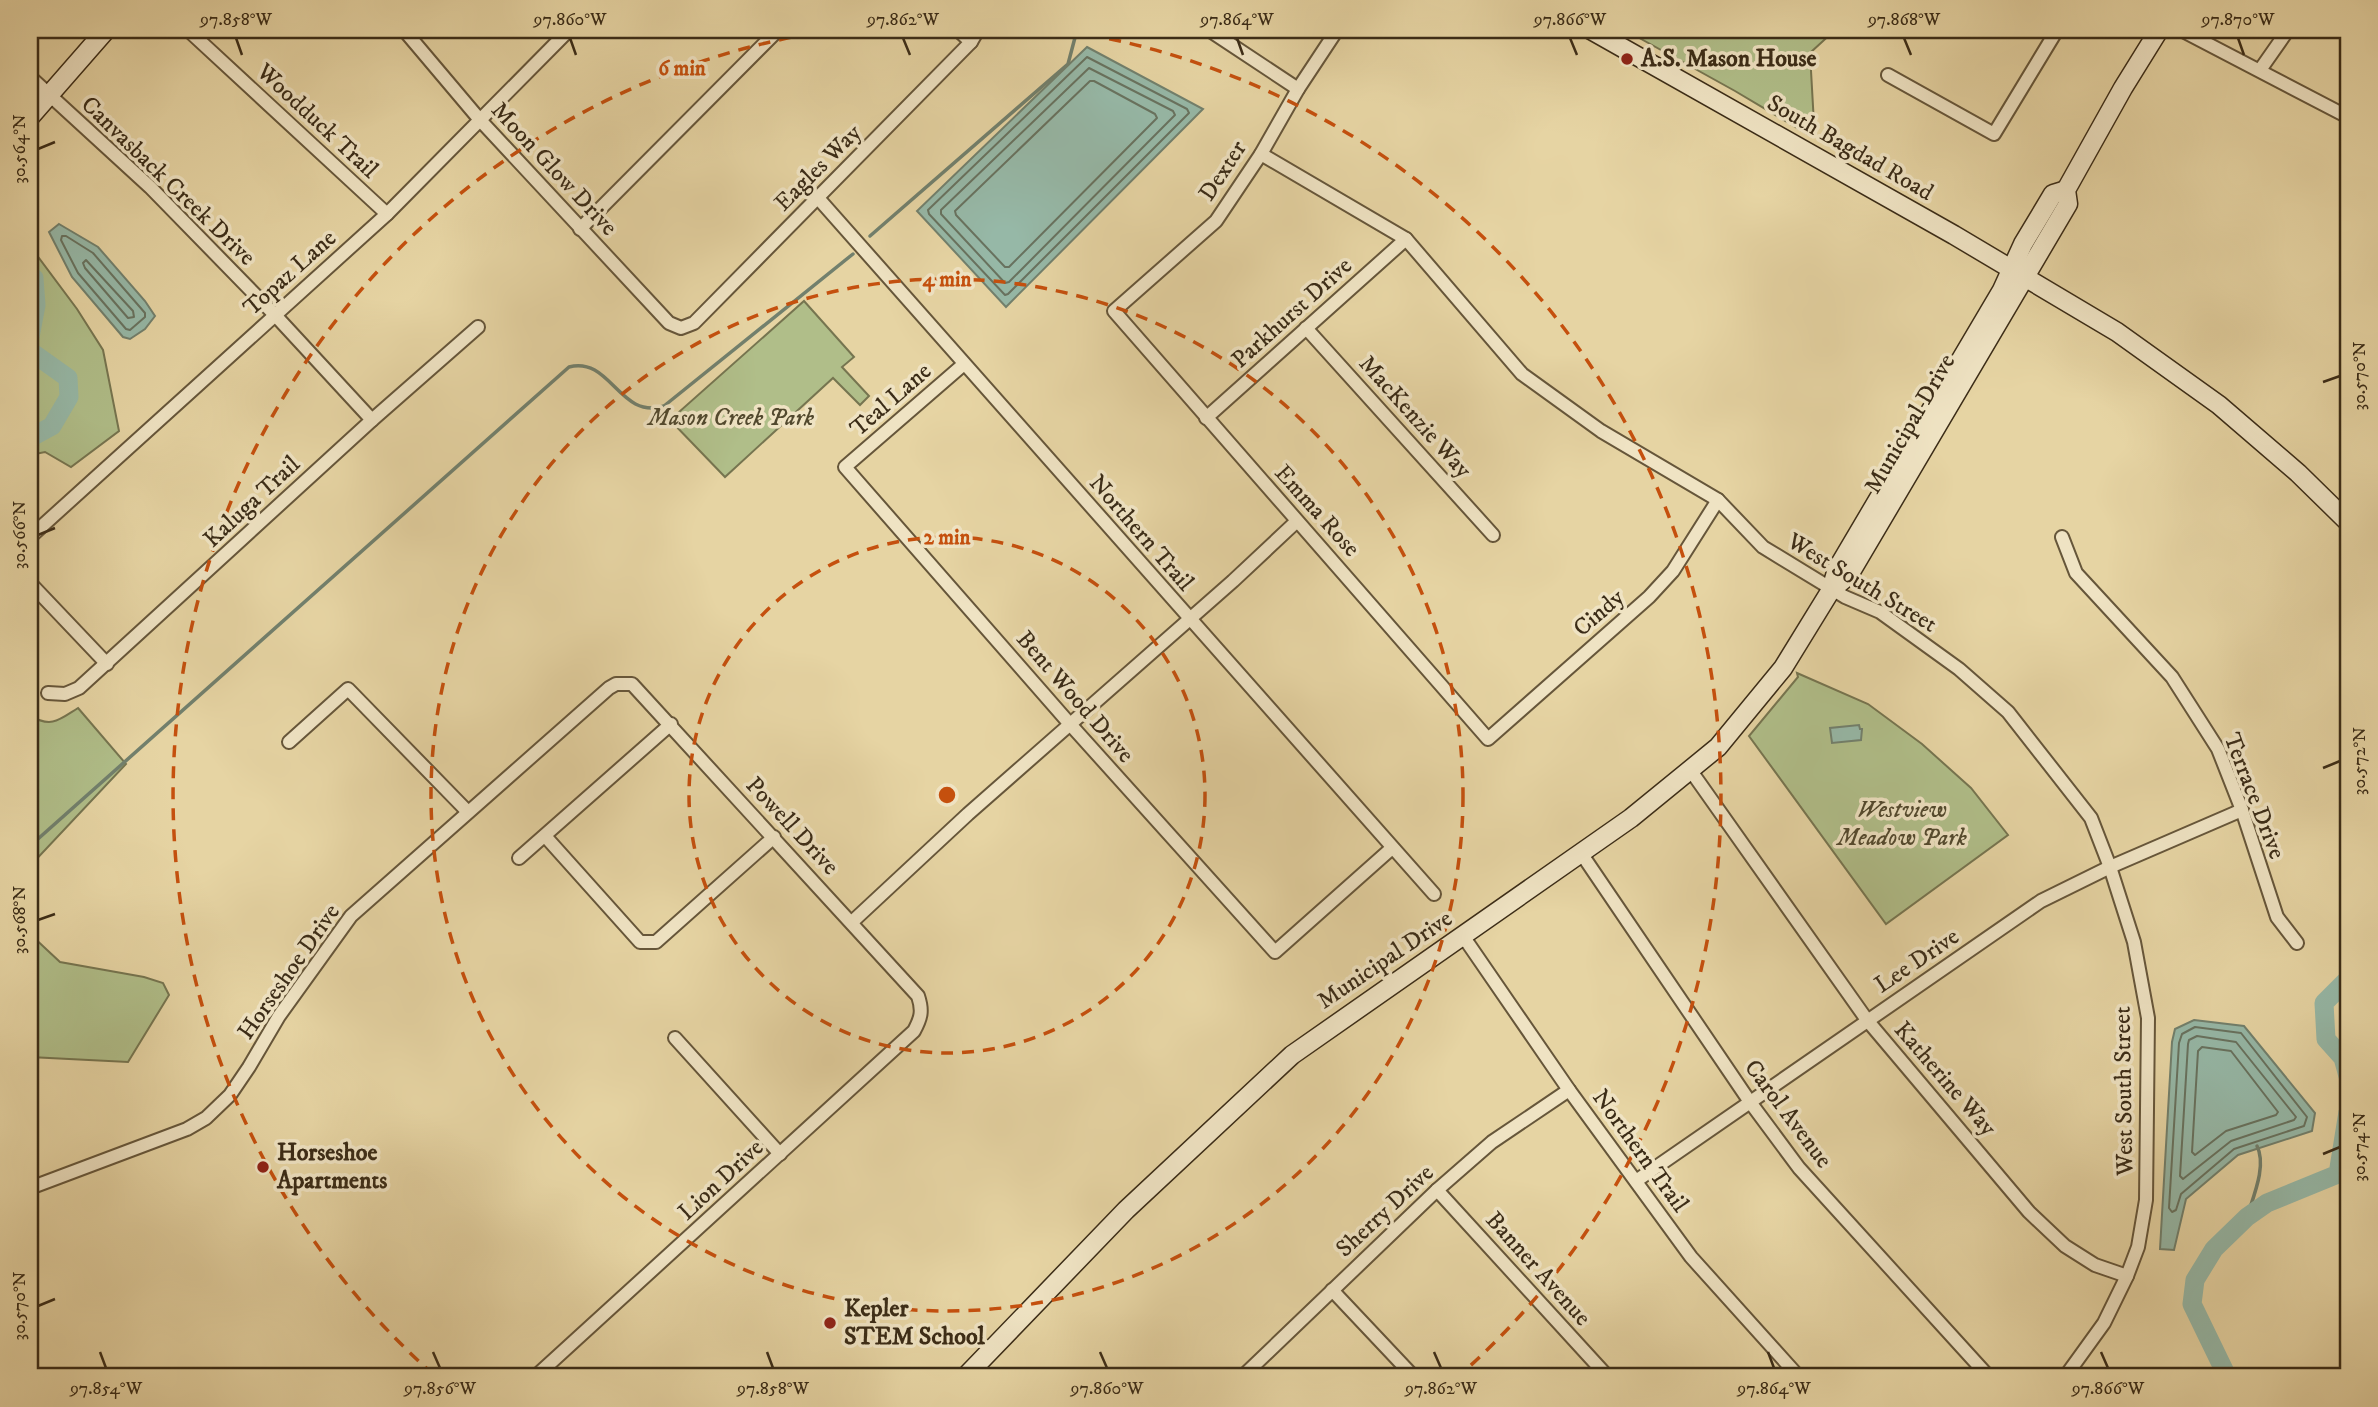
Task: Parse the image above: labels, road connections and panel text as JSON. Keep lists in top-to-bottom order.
{
  "streets": {
    "street": [
      "Woodduck Trail",
      "South Bagdad Road",
      "Eagles Way",
      "Moon Glow Drive",
      "Dexter",
      "Canvasback Creek Drive",
      "Topaz Lane",
      "Parkhurst Drive",
      "Teal Lane",
      "MacKenzie Way",
      "Municipal Drive",
      "Kaluga Trail",
      "Emma Rose",
      "Northern Trail",
      "West South Street",
      "Cindy",
      "Bent Wood Drive",
      "Terrace Drive",
      "Powell Drive",
      "Lee Drive",
      "Horseshoe Drive",
      "Katherine Way",
      "Carol Avenue",
      "Lion Drive",
      "Sherry Drive",
      "Banner Avenue"
    ]
  },
  "crossings": [
    ["Woodduck Trail", "Topaz Lane"],
    ["South Bagdad Road", "Municipal Drive"],
    ["Eagles Way", "Moon Glow Drive"],
    ["Eagles Way", "Northern Trail"],
    ["Moon Glow Drive", "Topaz Lane"],
    ["Dexter", "Emma Rose"],
    ["Dexter", "West South Street"],
    ["Canvasback Creek Drive", "Topaz Lane"],
    ["Canvasback Creek Drive", "Kaluga Trail"],
    ["Parkhurst Drive", "MacKenzie Way"],
    ["Parkhurst Drive", "Emma Rose"],
    ["Parkhurst Drive", "West South Street"],
    ["Teal Lane", "Northern Trail"],
    ["Teal Lane", "Bent Wood Drive"],
    ["Municipal Drive", "Northern Trail"],
    ["Municipal Drive", "West South Street"],
    ["Municipal Drive", "Katherine Way"],
    ["Municipal Drive", "Carol Avenue"],
    ["Emma Rose", "Cindy"],
    ["Northern Trail", "Bent Wood Drive"],
    ["Northern Trail", "Lee Drive"],
    ["Northern Trail", "Sherry Drive"],
    ["West South Street", "Cindy"],
    ["West South Street", "Lee Drive"],
    ["West South Street", "Katherine Way"],
    ["Terrace Drive", "Lee Drive"],
    ["Powell Drive", "Horseshoe Drive"],
    ["Powell Drive", "Lion Drive"],
    ["Lee Drive", "Katherine Way"],
    ["Lee Drive", "Carol Avenue"],
    ["Sherry Drive", "Banner Avenue"]
  ],
  "parks": ["Mason Creek Park", "Westview Meadow Park"],
  "places": ["A.S. Mason House", "Horseshoe Apartments", "Kepler STEM School"],
  "coordinates": [
    "97.858°W",
    "97.860°W",
    "97.862°W",
    "97.864°W",
    "97.866°W",
    "97.868°W",
    "97.870°W",
    "30.564°N",
    "30.570°N",
    "30.566°N",
    "30.572°N",
    "30.568°N",
    "30.574°N",
    "97.854°W",
    "97.856°W"
  ],
  "rings": ["6 min", "4 min", "2 min"]
}
